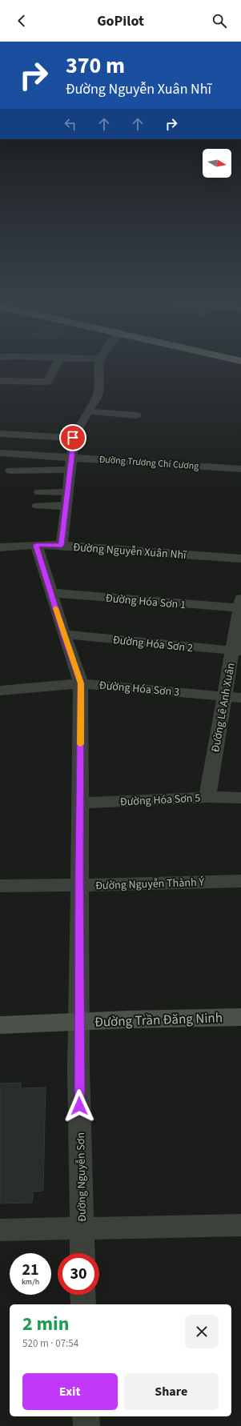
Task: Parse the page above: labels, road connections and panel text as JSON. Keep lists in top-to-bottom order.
{
  "streets": {
    "street": [
      "Đường Trương Chí Cương",
      "Đường Nguyễn Xuân Nhĩ",
      "Đường Hóa Sơn 1",
      "Đường Hóa Sơn 2",
      "Đường Hóa Sơn 3",
      "Đường Lê Anh Xuân",
      "Đường Hóa Sơn 5",
      "Đường Nguyễn Thành Ý",
      "Đường Trần Đăng Ninh",
      "Đường Nguyễn Sơn"
    ]
  },
  "crossings": [
    ["Đường Nguyễn Xuân Nhĩ", "Đường Nguyễn Sơn"],
    ["Đường Hóa Sơn 1", "Đường Lê Anh Xuân"],
    ["Đường Hóa Sơn 1", "Đường Nguyễn Sơn"],
    ["Đường Hóa Sơn 2", "Đường Lê Anh Xuân"],
    ["Đường Hóa Sơn 2", "Đường Nguyễn Sơn"],
    ["Đường Hóa Sơn 3", "Đường Lê Anh Xuân"],
    ["Đường Hóa Sơn 3", "Đường Nguyễn Sơn"],
    ["Đường Lê Anh Xuân", "Đường Hóa Sơn 5"],
    ["Đường Hóa Sơn 5", "Đường Nguyễn Sơn"],
    ["Đường Nguyễn Thành Ý", "Đường Nguyễn Sơn"],
    ["Đường Trần Đăng Ninh", "Đường Nguyễn Sơn"]
  ],
  "north": "right",
  "page": {
    "header": "GoPilot",
    "turn": ["370 m", "Đường Nguyễn Xuân Nhĩ"],
    "speed": "21 km/h",
    "limit": "30",
    "heading": ["2 min", "520 m · 07:54"],
    "buttons": ["Exit", "Share"]
  }
}
